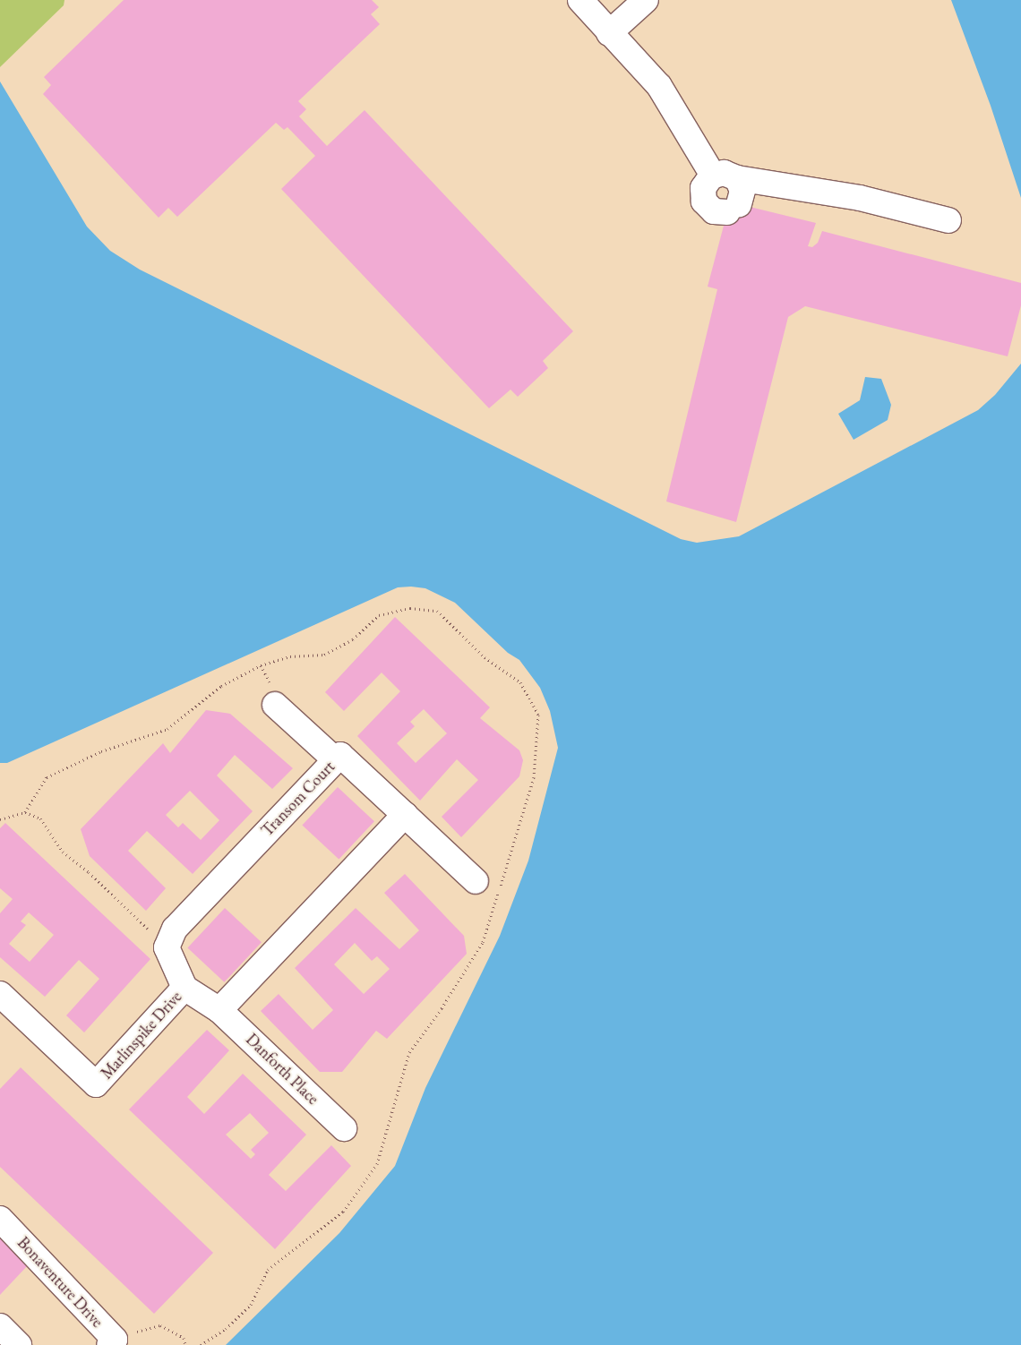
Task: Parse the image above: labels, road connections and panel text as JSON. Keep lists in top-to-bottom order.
{
  "streets": {
    "street": [
      "Transom Court",
      "Marlinspike Drive",
      "Danforth Place",
      "Bonaventure Drive"
    ]
  }
}
